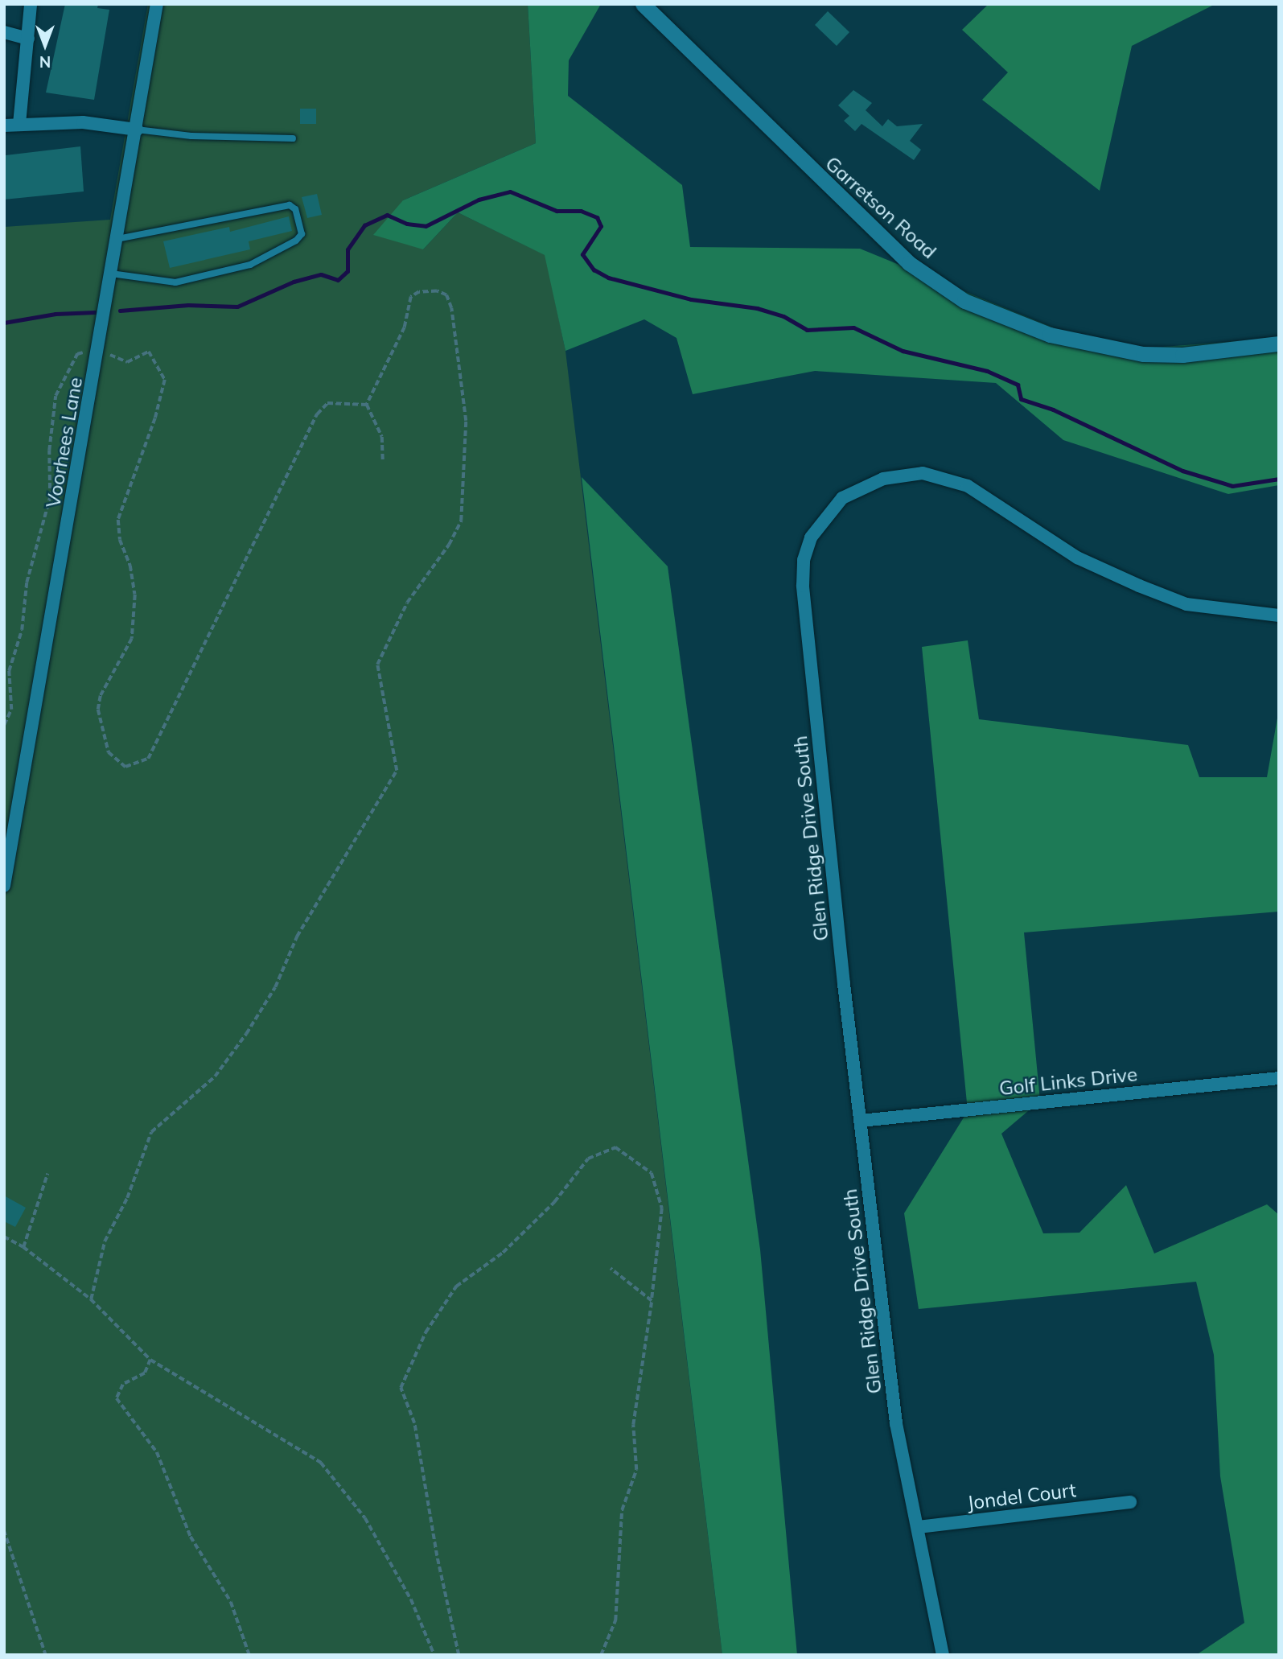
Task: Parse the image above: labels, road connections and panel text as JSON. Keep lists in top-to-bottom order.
{
  "streets": {
    "street": [
      "Garretson Road",
      "Voorhees Lane",
      "Glen Ridge Drive South",
      "Golf Links Drive",
      "Jondel Court"
    ]
  },
  "crossings": [
    ["Glen Ridge Drive South", "Golf Links Drive"],
    ["Glen Ridge Drive South", "Jondel Court"]
  ],
  "north": "bottom"
}
